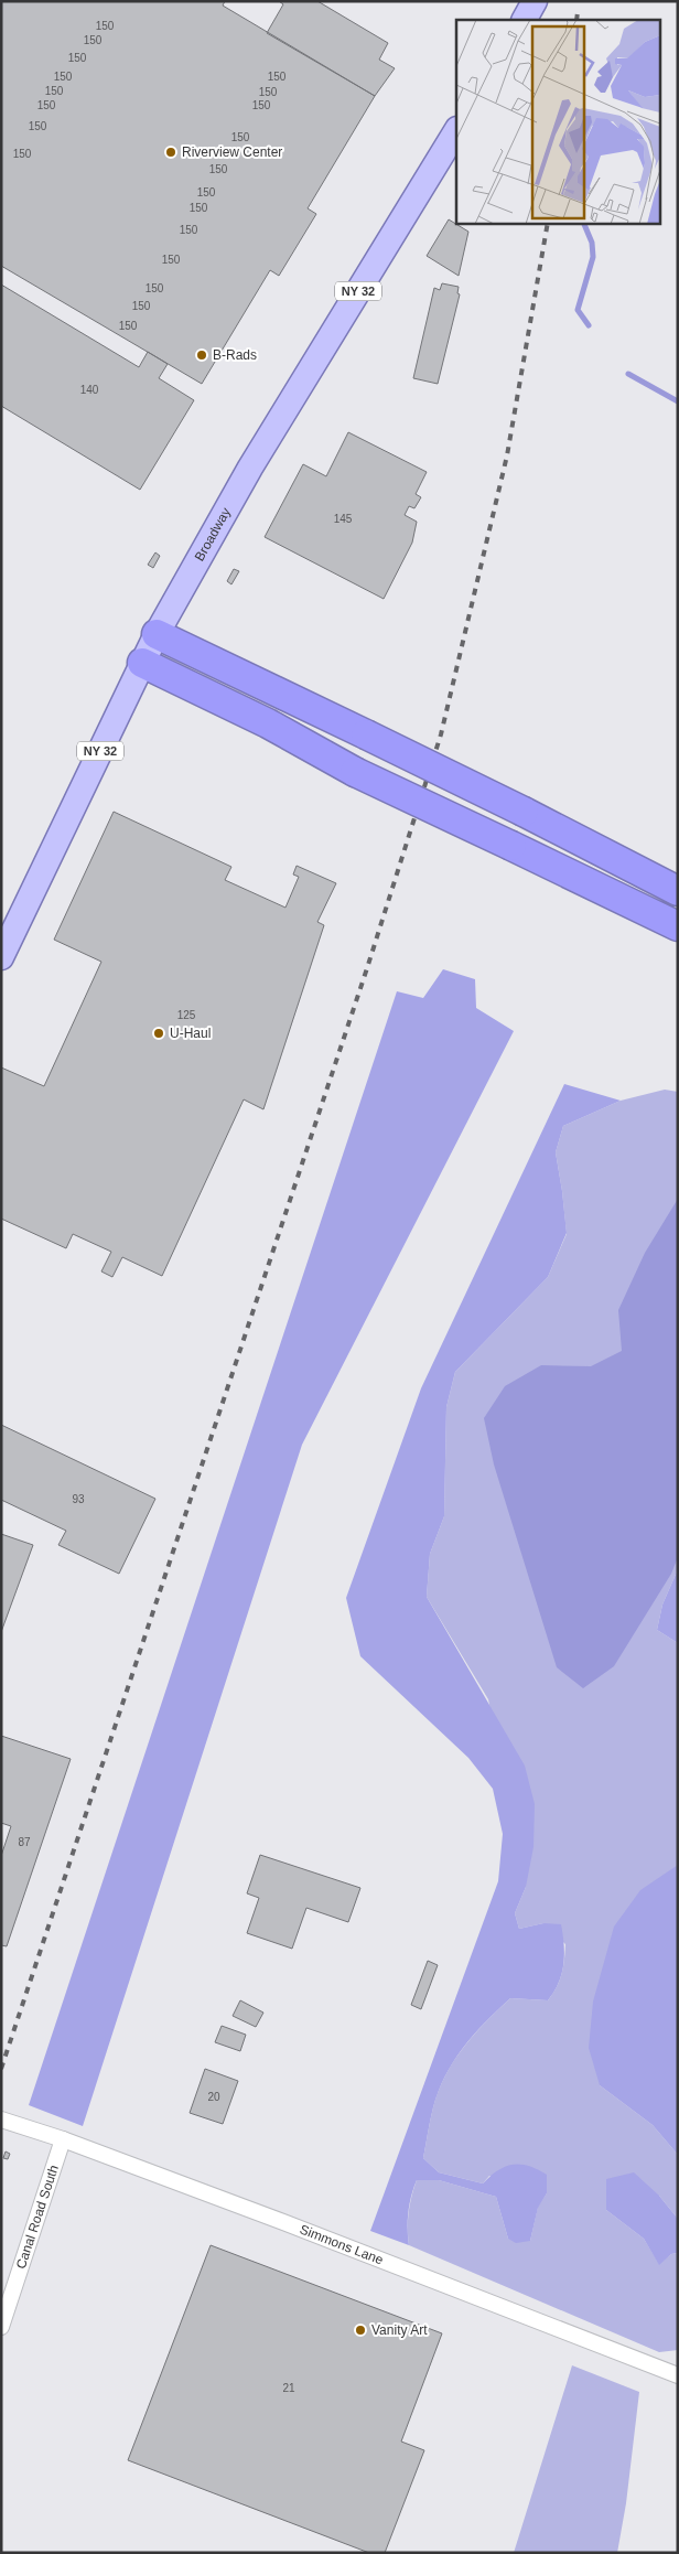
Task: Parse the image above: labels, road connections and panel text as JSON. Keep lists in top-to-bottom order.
{
  "streets": {
    "main road": ["NY 32", "Broadway"],
    "street": ["Canal Road South", "Simmons Lane"]
  },
  "crossings": [
    ["Canal Road South", "Simmons Lane"]
  ],
  "places": [
    "Riverview Center",
    "B-Rads",
    "U-Haul",
    "Vanity Art"
  ],
  "house_numbers": [
    "150",
    "150",
    "150",
    "150",
    "150",
    "150",
    "150",
    "150",
    "150",
    "150",
    "150",
    "150",
    "150",
    "150",
    "150",
    "150",
    "150",
    "150",
    "150",
    "150",
    "140",
    "145",
    "125",
    "93",
    "87",
    "20",
    "21"
  ]
}
